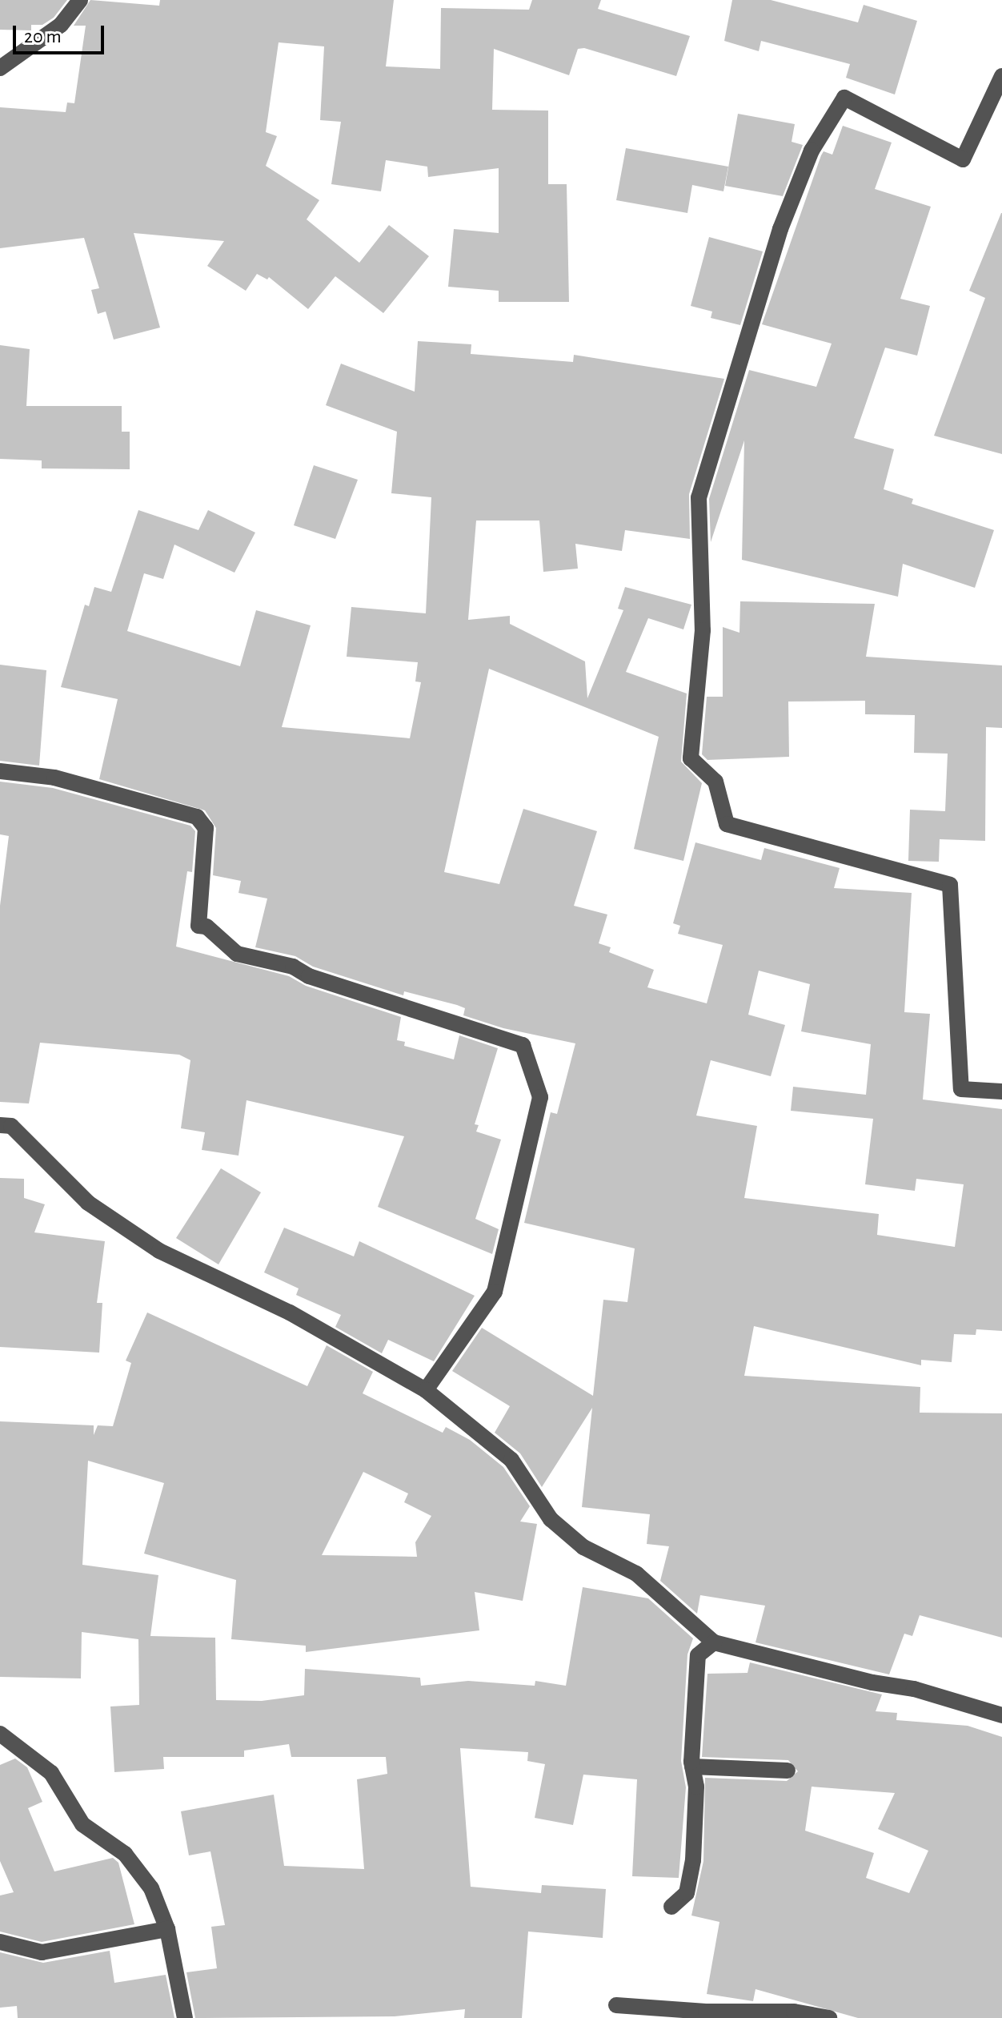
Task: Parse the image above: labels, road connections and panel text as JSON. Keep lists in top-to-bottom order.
{
  "scale_bar": "20 m"
}
